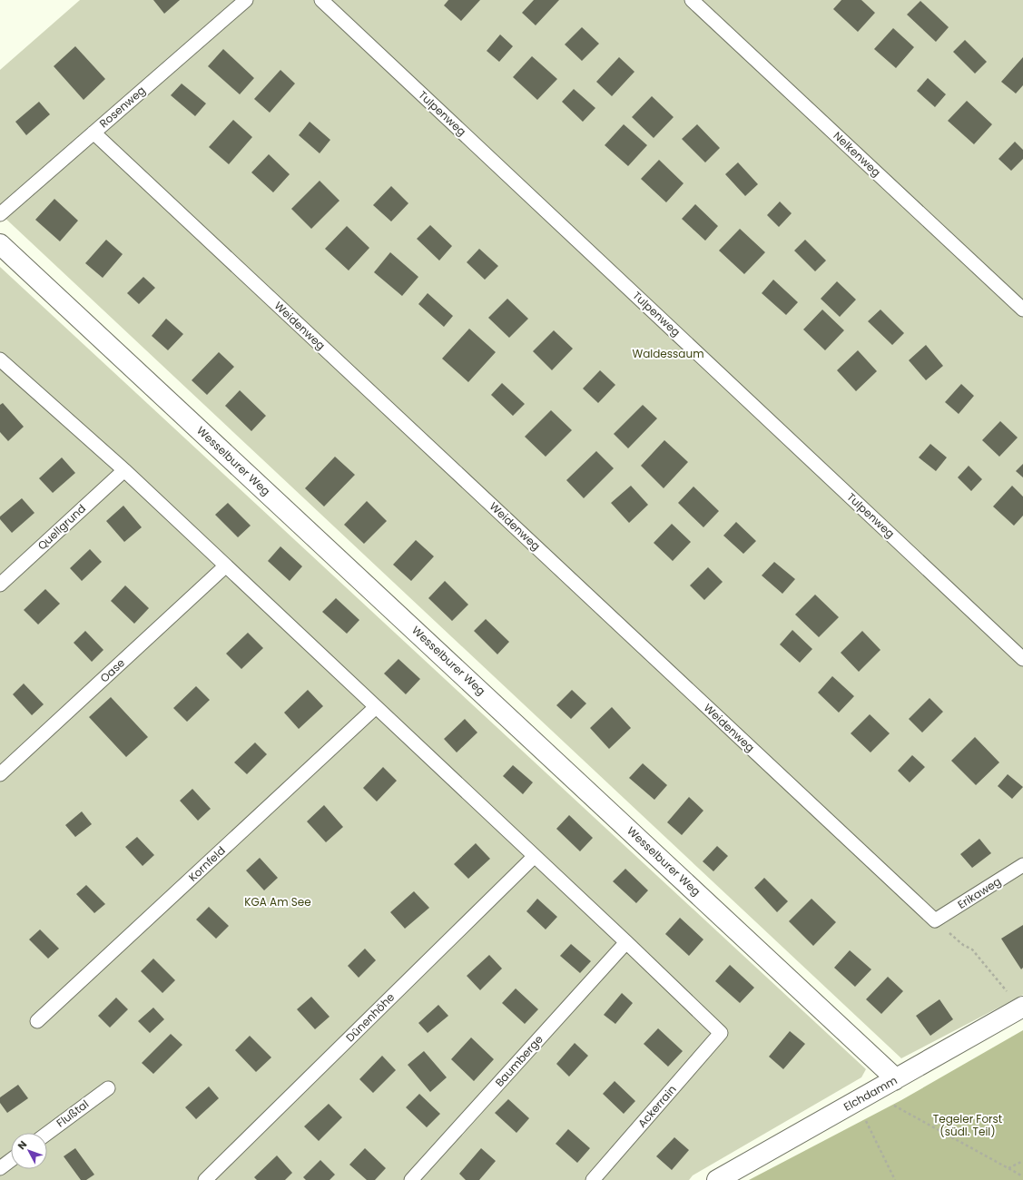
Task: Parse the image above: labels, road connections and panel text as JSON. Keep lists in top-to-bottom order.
{
  "streets": {
    "street": ["Wesselburer Weg", "Elchdamm"],
    "lane": [
      "Rosenweg",
      "Tulpenweg",
      "Nelkenweg",
      "Weidenweg",
      "Quellgrund",
      "Oase",
      "Kornfeld",
      "Erikaweg",
      "Dünenhöhe",
      "Baumberge",
      "Ackerrain",
      "Flußtal"
    ]
  },
  "crossings": [
    ["Rosenweg", "Weidenweg"],
    ["Weidenweg", "Erikaweg"],
    ["Wesselburer Weg", "Elchdamm"],
    ["Baumberge", "Ackerrain"]
  ],
  "parks": ["Waldessaum", "KGA Am See", "Tegeler Forst (südl. Teil)"],
  "north": "top left"
}
